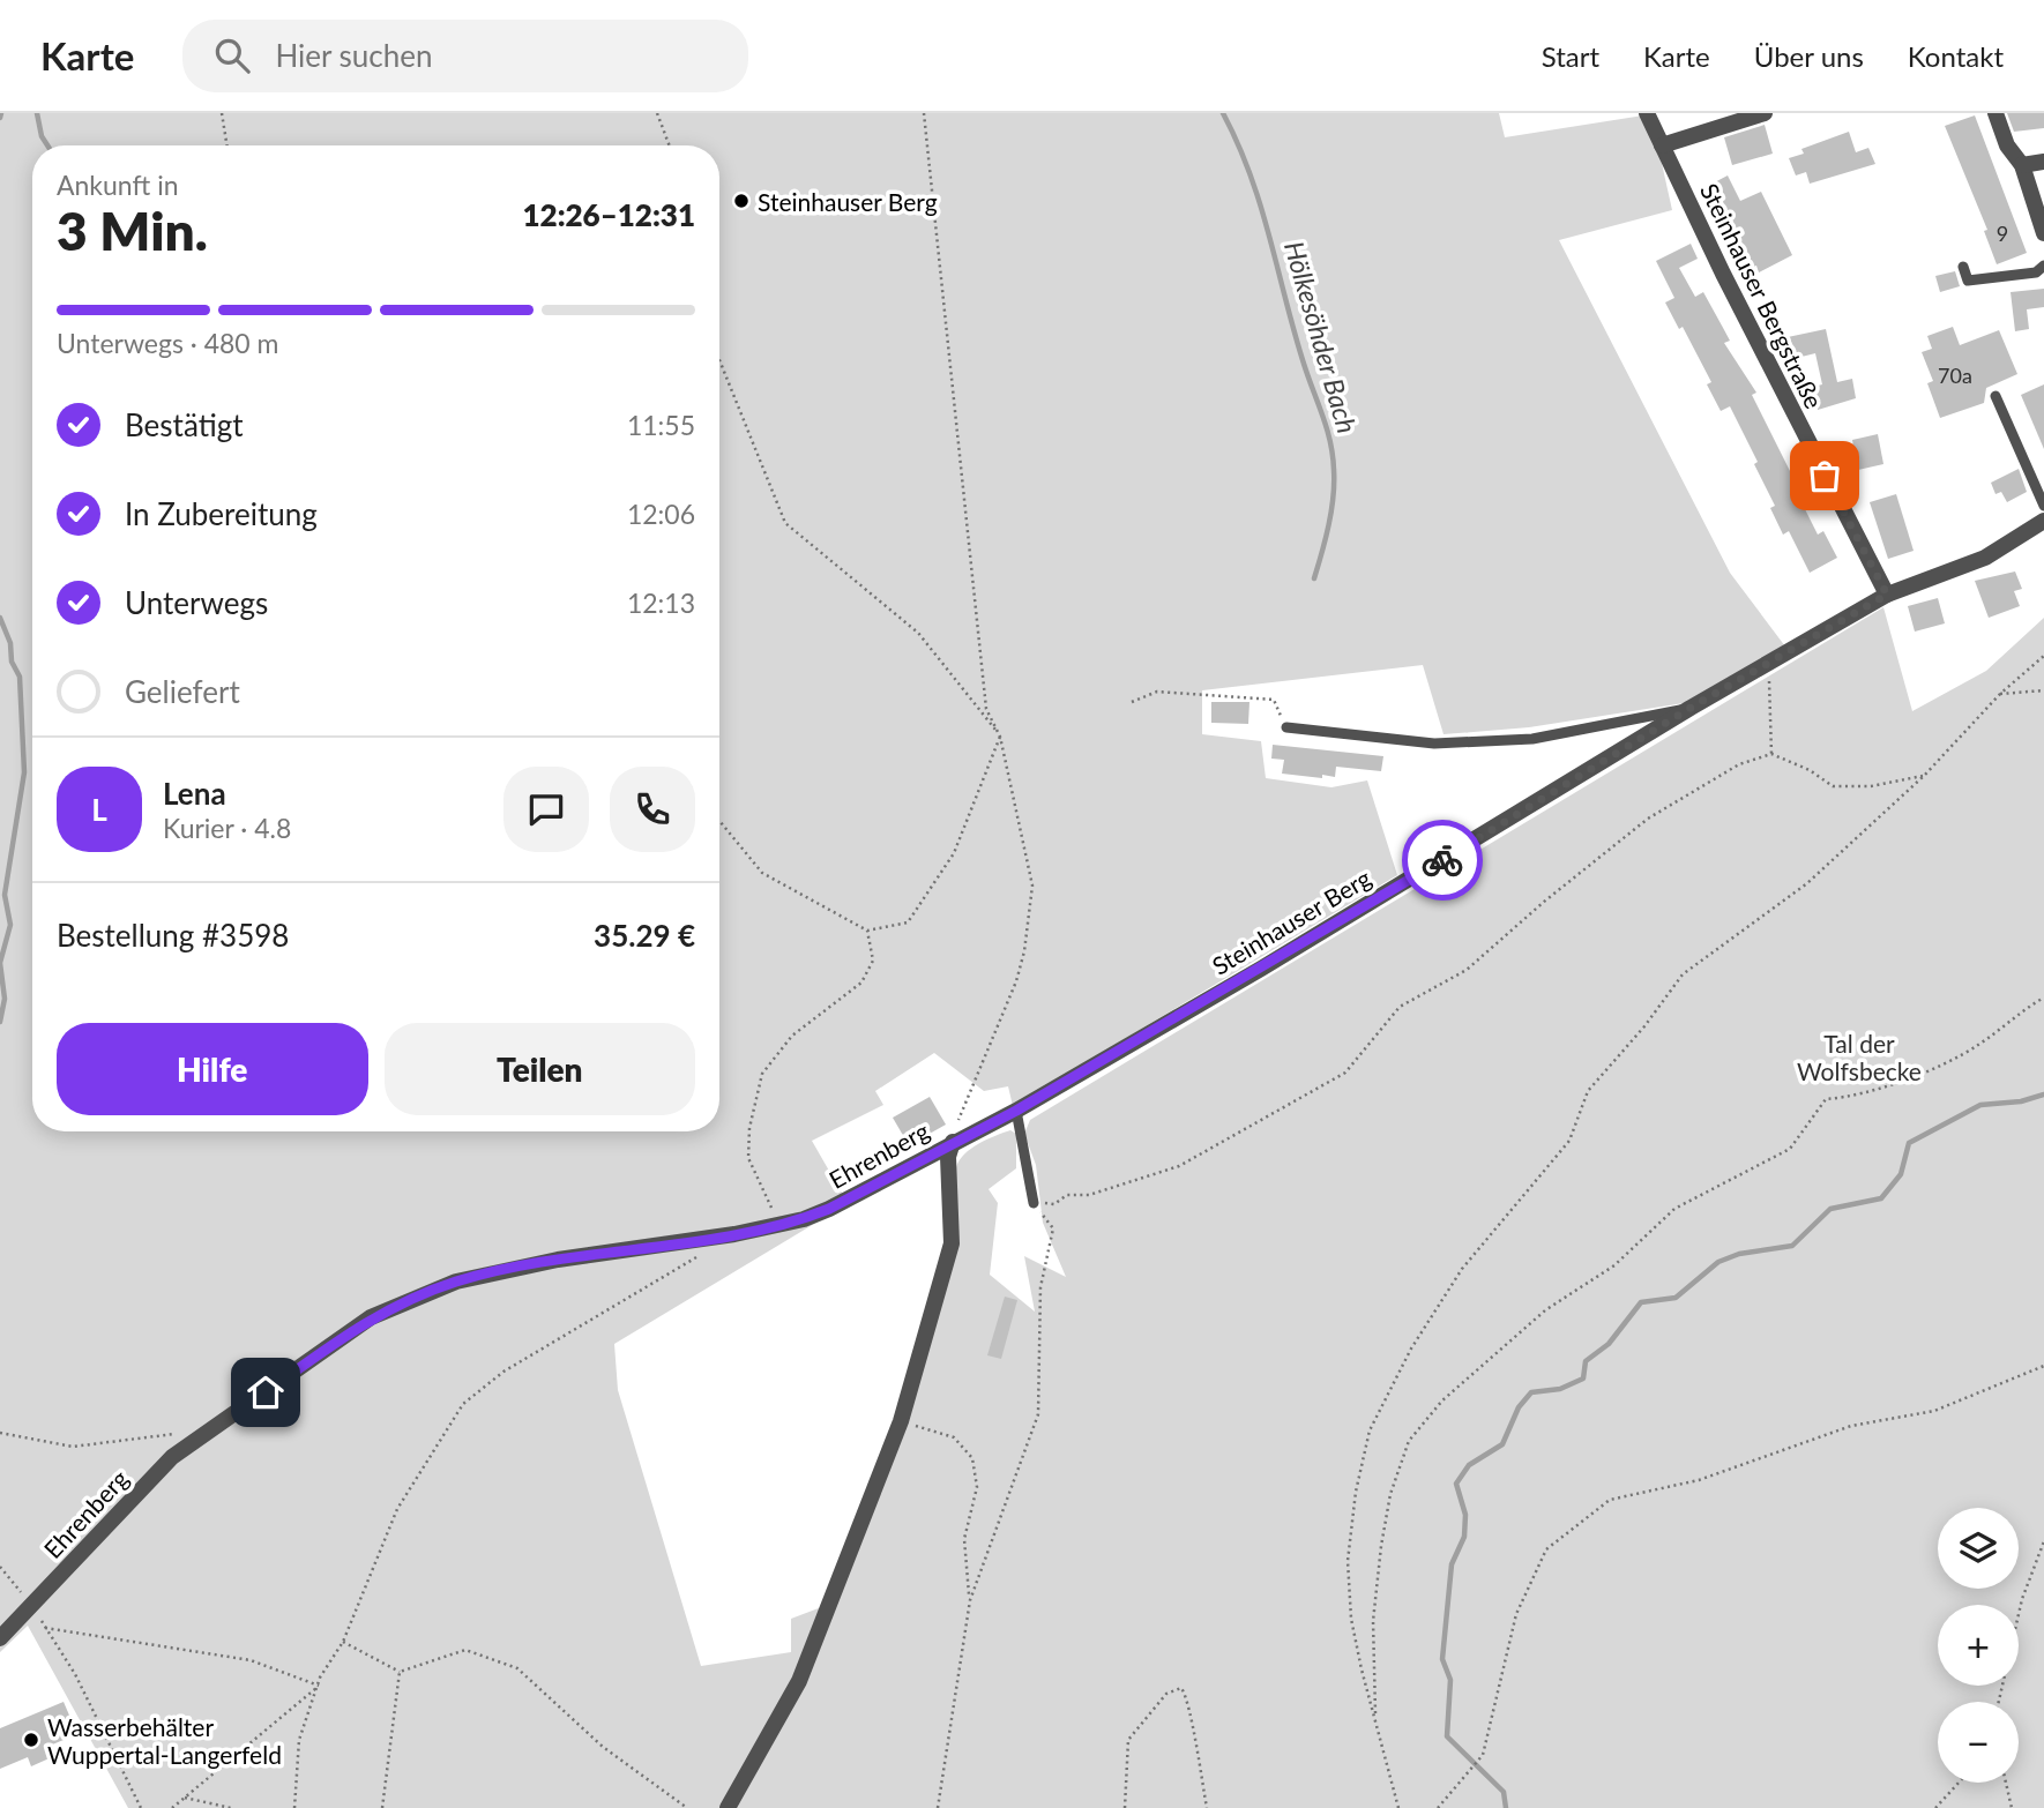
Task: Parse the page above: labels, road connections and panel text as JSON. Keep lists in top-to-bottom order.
{
  "streets": {
    "street": ["Steinhauser Bergstraße", "Steinhauser Berg", "Ehrenberg"]
  },
  "crossings": [
    ["Steinhauser Bergstraße", "Steinhauser Berg"],
    ["Steinhauser Berg", "Ehrenberg"]
  ],
  "water": ["Hölkesöhder Bach"],
  "parks": ["Tal der Wolfsbecke"],
  "places": ["Steinhauser Berg", "Wasserbehälter Wuppertal-Langerfeld"],
  "house_numbers": ["9", "70a"],
  "page": {
    "header": "Karte",
    "search": "Hier suchen",
    "nav": [
      "Start",
      "Karte",
      "Über uns",
      "Kontakt"
    ],
    "heading": ["3 Min.", "Ankunft in", "12:26–12:31"],
    "panel": [
      "Lena",
      "Kurier · 4.8",
      "Bestellung #3598",
      "35.29 €"
    ],
    "bar": "Unterwegs · 480 m",
    "list": [
      ["Bestätigt", "11:55"],
      ["In Zubereitung", "12:06"],
      ["Unterwegs", "12:13"],
      "Geliefert"
    ],
    "round": "L",
    "buttons": ["Hilfe", "Teilen"],
    "map_buttons": ["+", "−"]
  }
}
